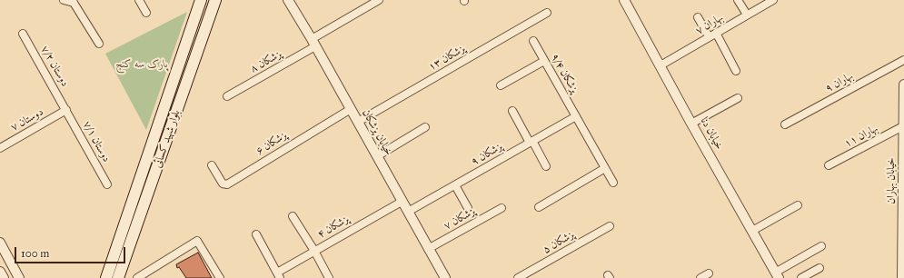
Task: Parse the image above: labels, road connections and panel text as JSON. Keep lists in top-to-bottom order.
{
  "streets": {
    "main road": ["بلوار شهید کسائی"],
    "street": [
      "۷ بهاران",
      "۱۳ پزشکان",
      "۸ پزشکان",
      "۷/۲ دوستان",
      "۹/۴ پزشکان",
      "۹ بهاران",
      "۷ دوستان",
      "خیابان پزشکان",
      "خیابان دنا",
      "۱۱ بهاران",
      "۷/۱ دوستان",
      "۶ پزشکان",
      "۹ پزشکان",
      "خیابان بهاران",
      "۷ پزشکان",
      "۴ پزشکان",
      "۵ پزشکان"
    ]
  },
  "crossings": [
    ["۷ بهاران", "خیابان دنا"],
    ["۱۳ پزشکان", "خیابان پزشکان"],
    ["۸ پزشکان", "خیابان پزشکان"],
    ["۷/۲ دوستان", "۷ دوستان"],
    ["۷/۲ دوستان", "۷/۱ دوستان"],
    ["۹/۴ پزشکان", "۹ پزشکان"],
    ["۷ دوستان", "۷/۱ دوستان"],
    ["خیابان پزشکان", "۶ پزشکان"],
    ["خیابان پزشکان", "۹ پزشکان"],
    ["خیابان پزشکان", "۷ پزشکان"],
    ["خیابان پزشکان", "۴ پزشکان"],
    ["۱۱ بهاران", "خیابان بهاران"]
  ],
  "parks": ["پارک سه کنج"],
  "scale_bar": "100 m"
}
